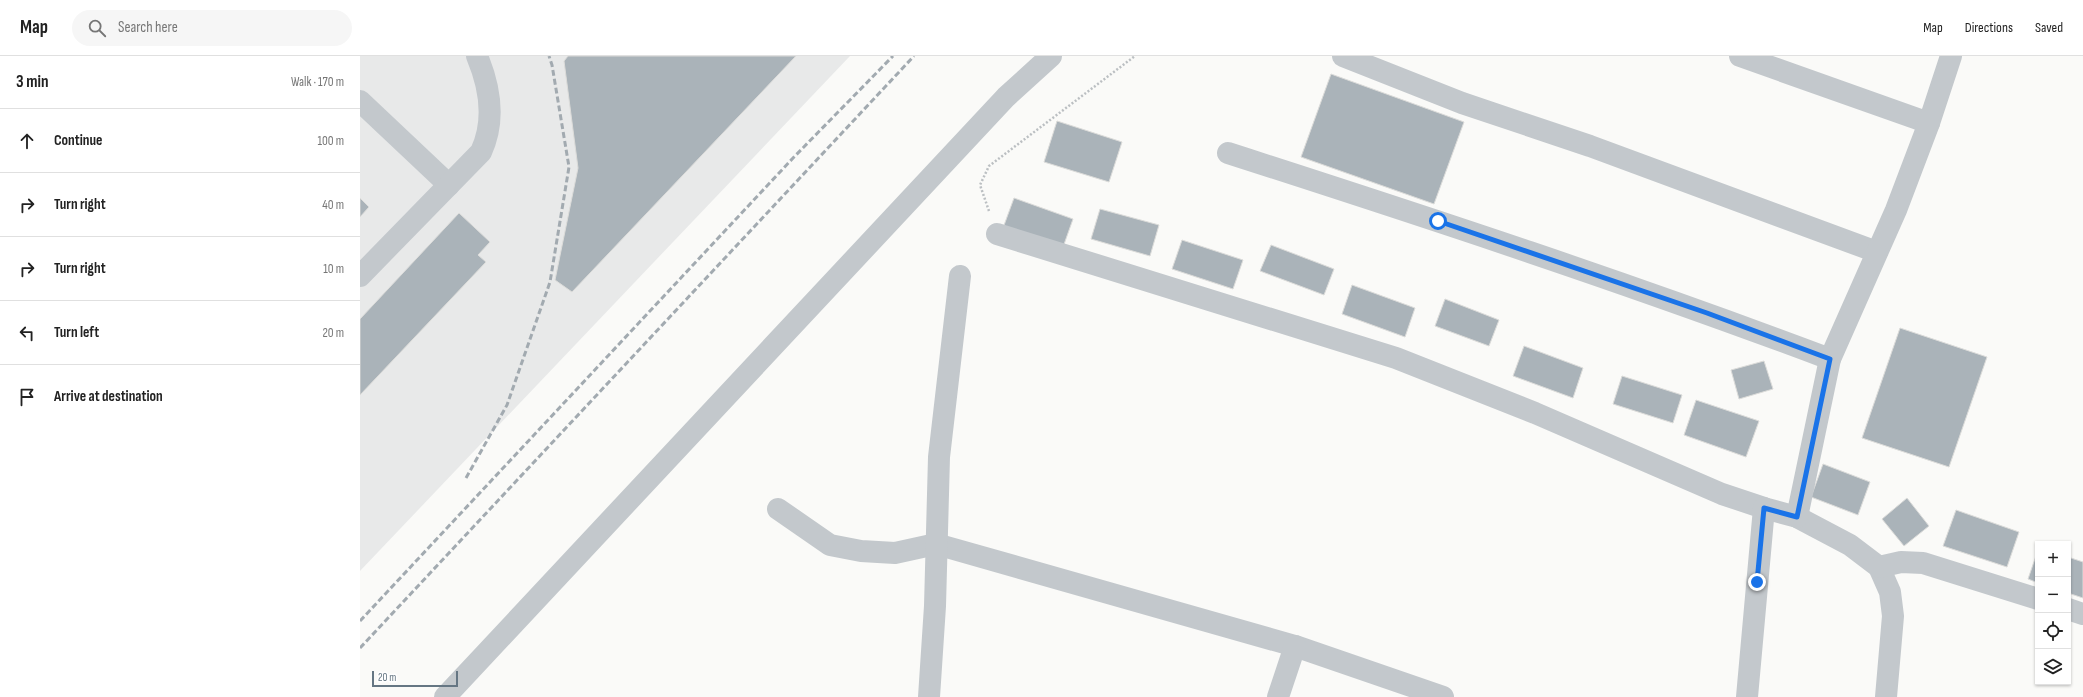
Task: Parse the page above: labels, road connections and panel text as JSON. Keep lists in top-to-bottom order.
{
  "scale_bar": "20 m",
  "page": {
    "header": "Map",
    "search": "Search here",
    "nav": ["Map", "Directions", "Saved"],
    "heading": ["3 min", "Walk · 170 m"],
    "list": [
      ["Continue", "100 m"],
      ["Turn right", "40 m"],
      ["Turn right", "10 m"],
      ["Turn left", "20 m"],
      "Arrive at destination"
    ],
    "map_buttons": ["+", "−"],
    "scale": "20 m"
  }
}
